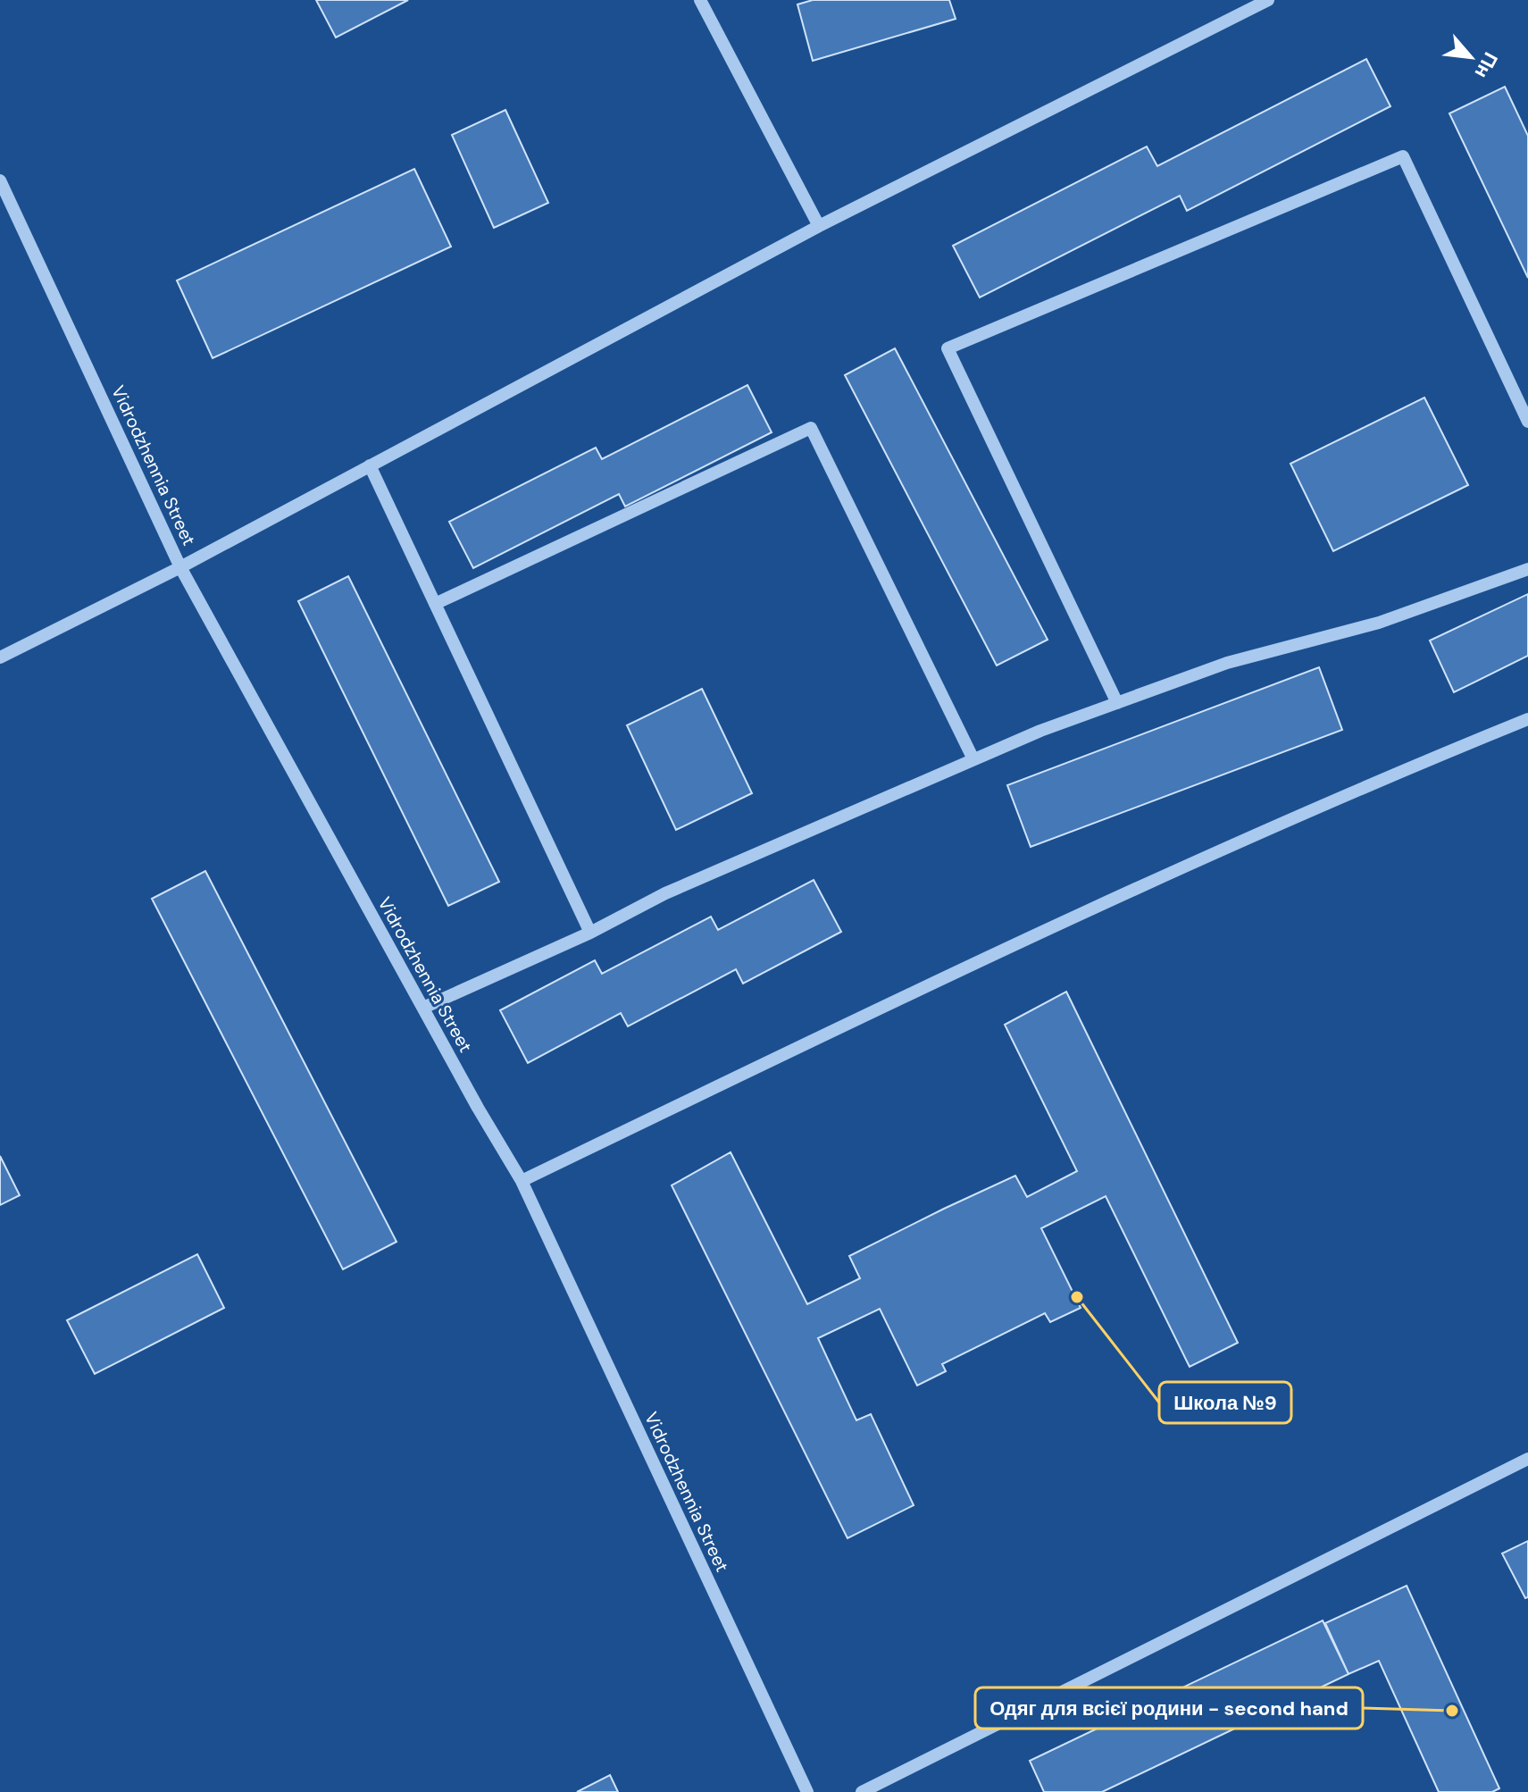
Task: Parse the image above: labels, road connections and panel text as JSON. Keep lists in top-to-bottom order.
{
  "streets": {
    "street": ["Vidrodzhennia Street"]
  },
  "places": ["Школа №9", "Одяг для всієї родини - second hand"],
  "north": "bottom right"
}
